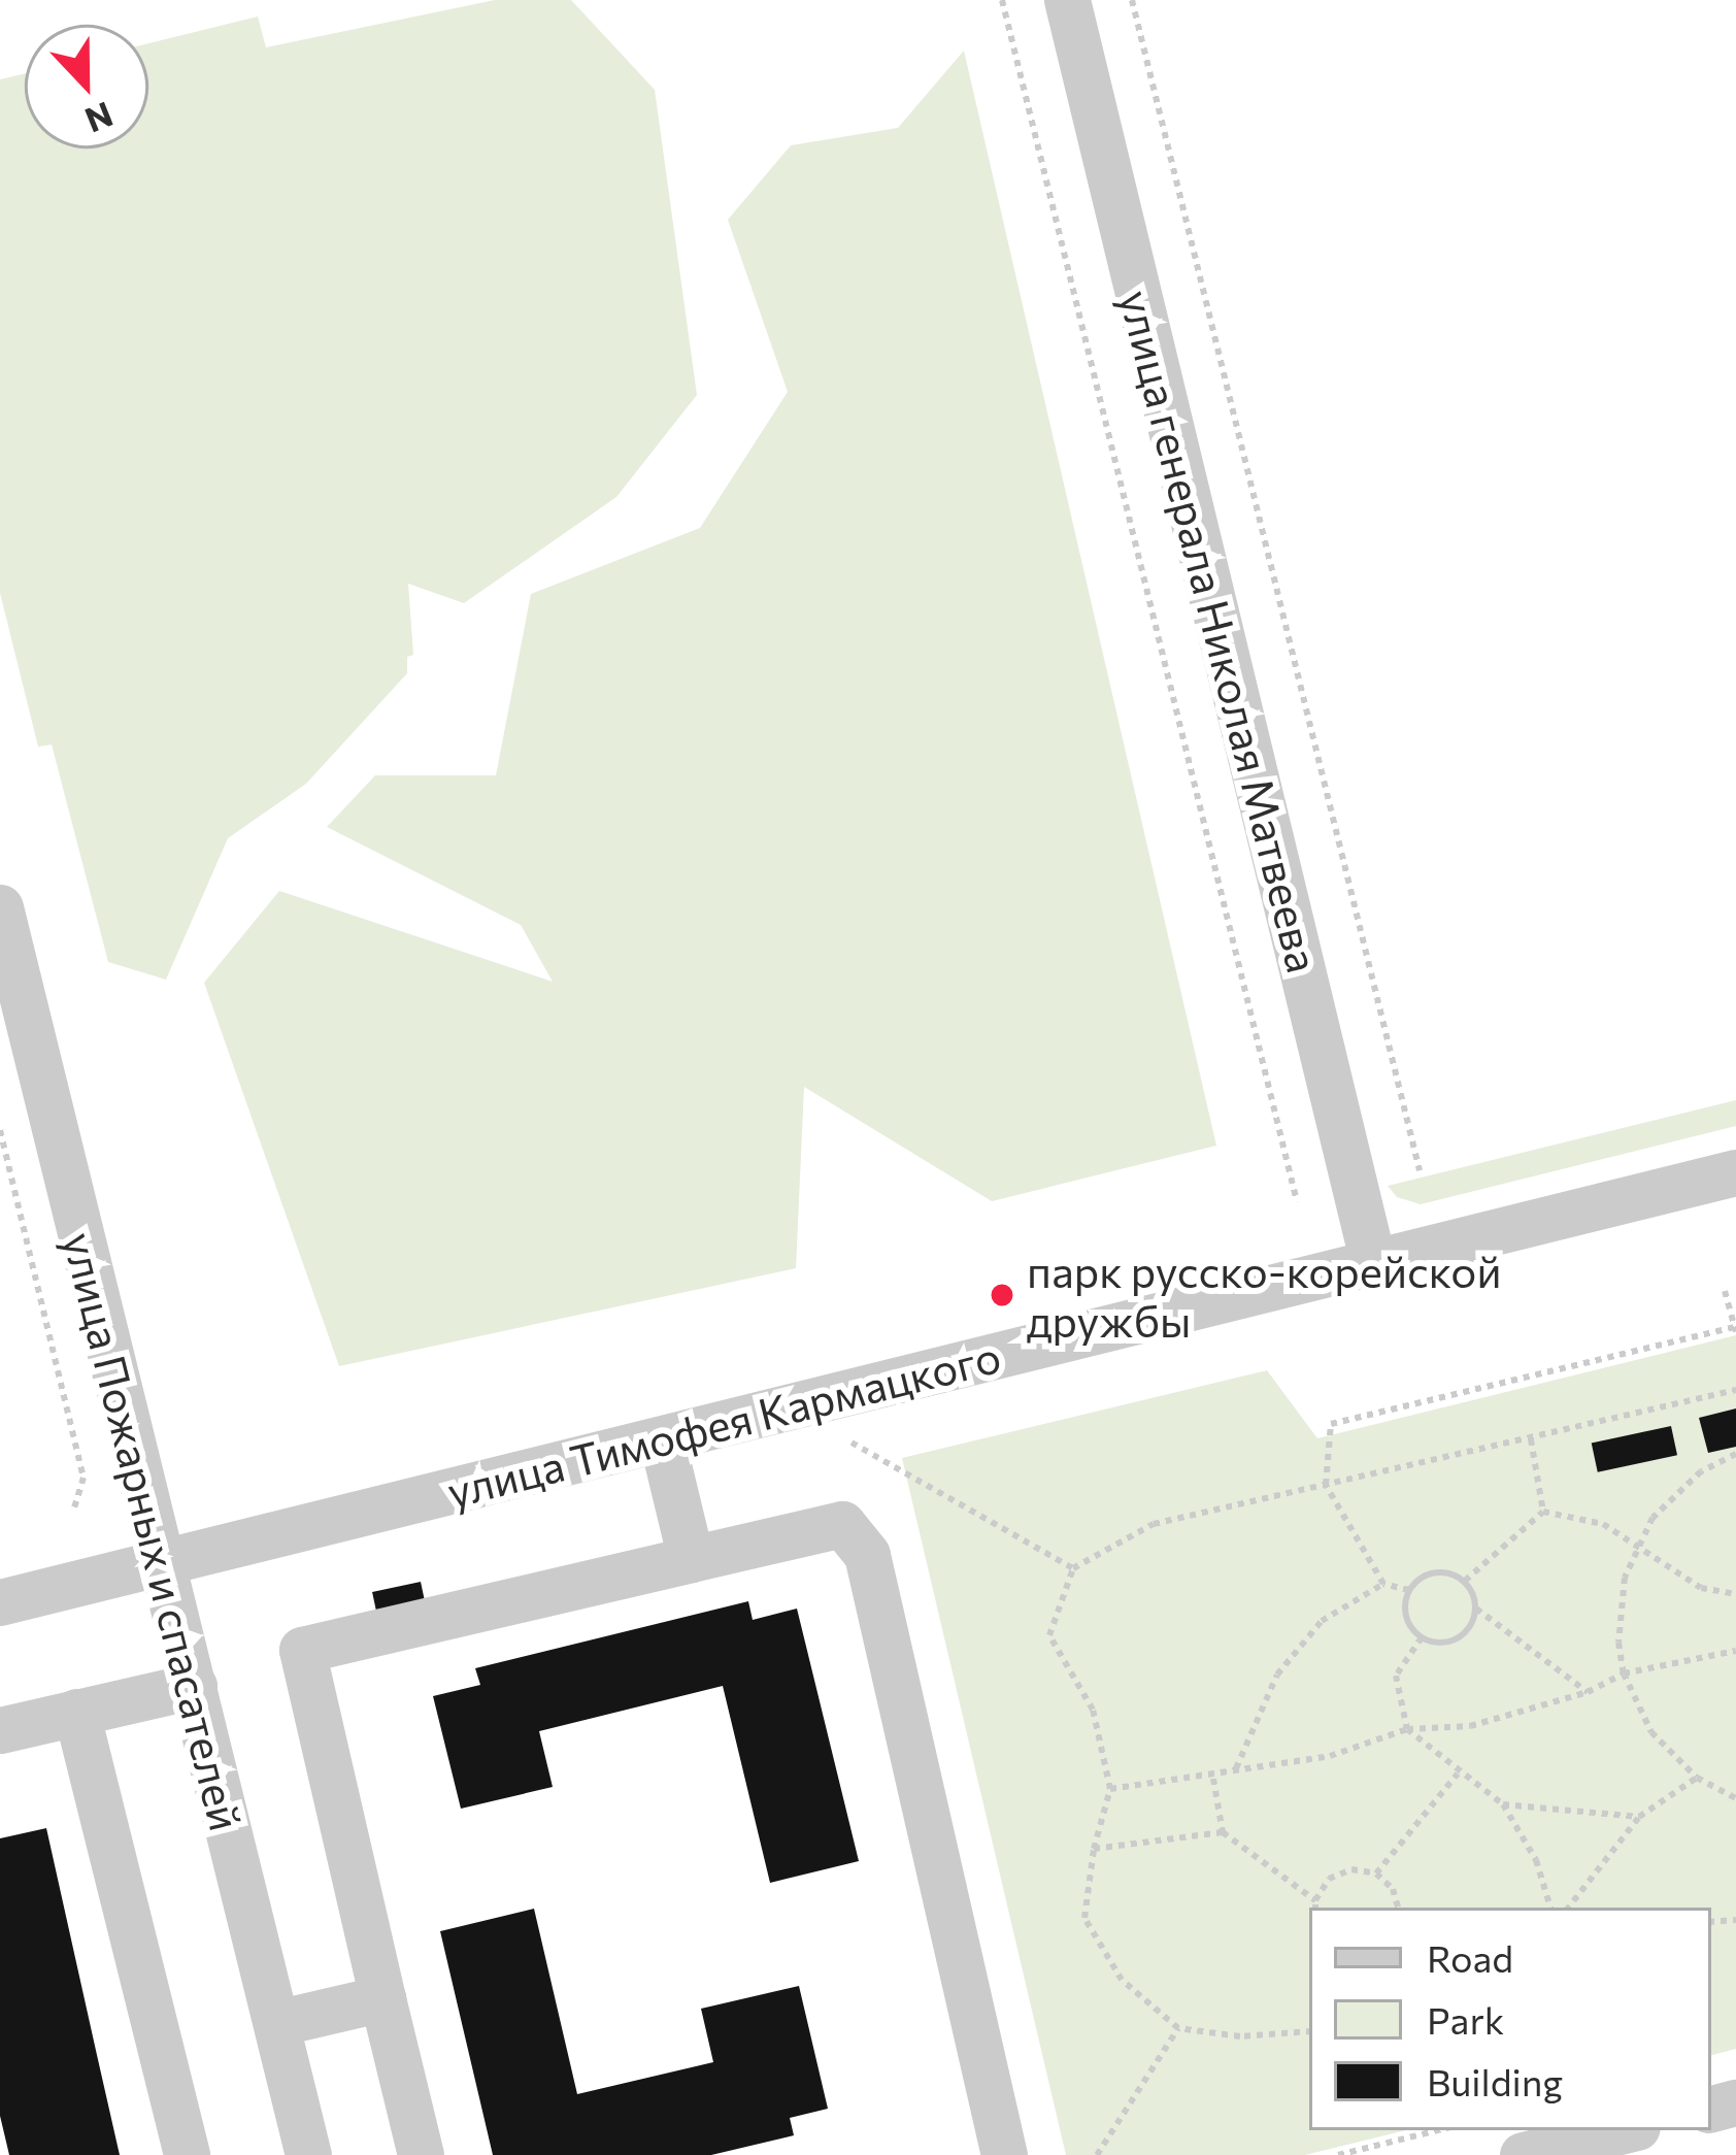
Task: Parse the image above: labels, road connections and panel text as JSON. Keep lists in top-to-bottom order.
{
  "streets": {
    "street": ["улица генерала Николая Матвеева", "улица Тимофея Кармацкого", "улица Пожарных и спасателей"]
  },
  "crossings": [
    ["улица генерала Николая Матвеева", "улица Тимофея Кармацкого"],
    ["улица Тимофея Кармацкого", "улица Пожарных и спасателей"]
  ],
  "places": ["парк русско-корейской дружбы"],
  "legend": ["Road", "Park", "Building"],
  "north": "bottom"
}
